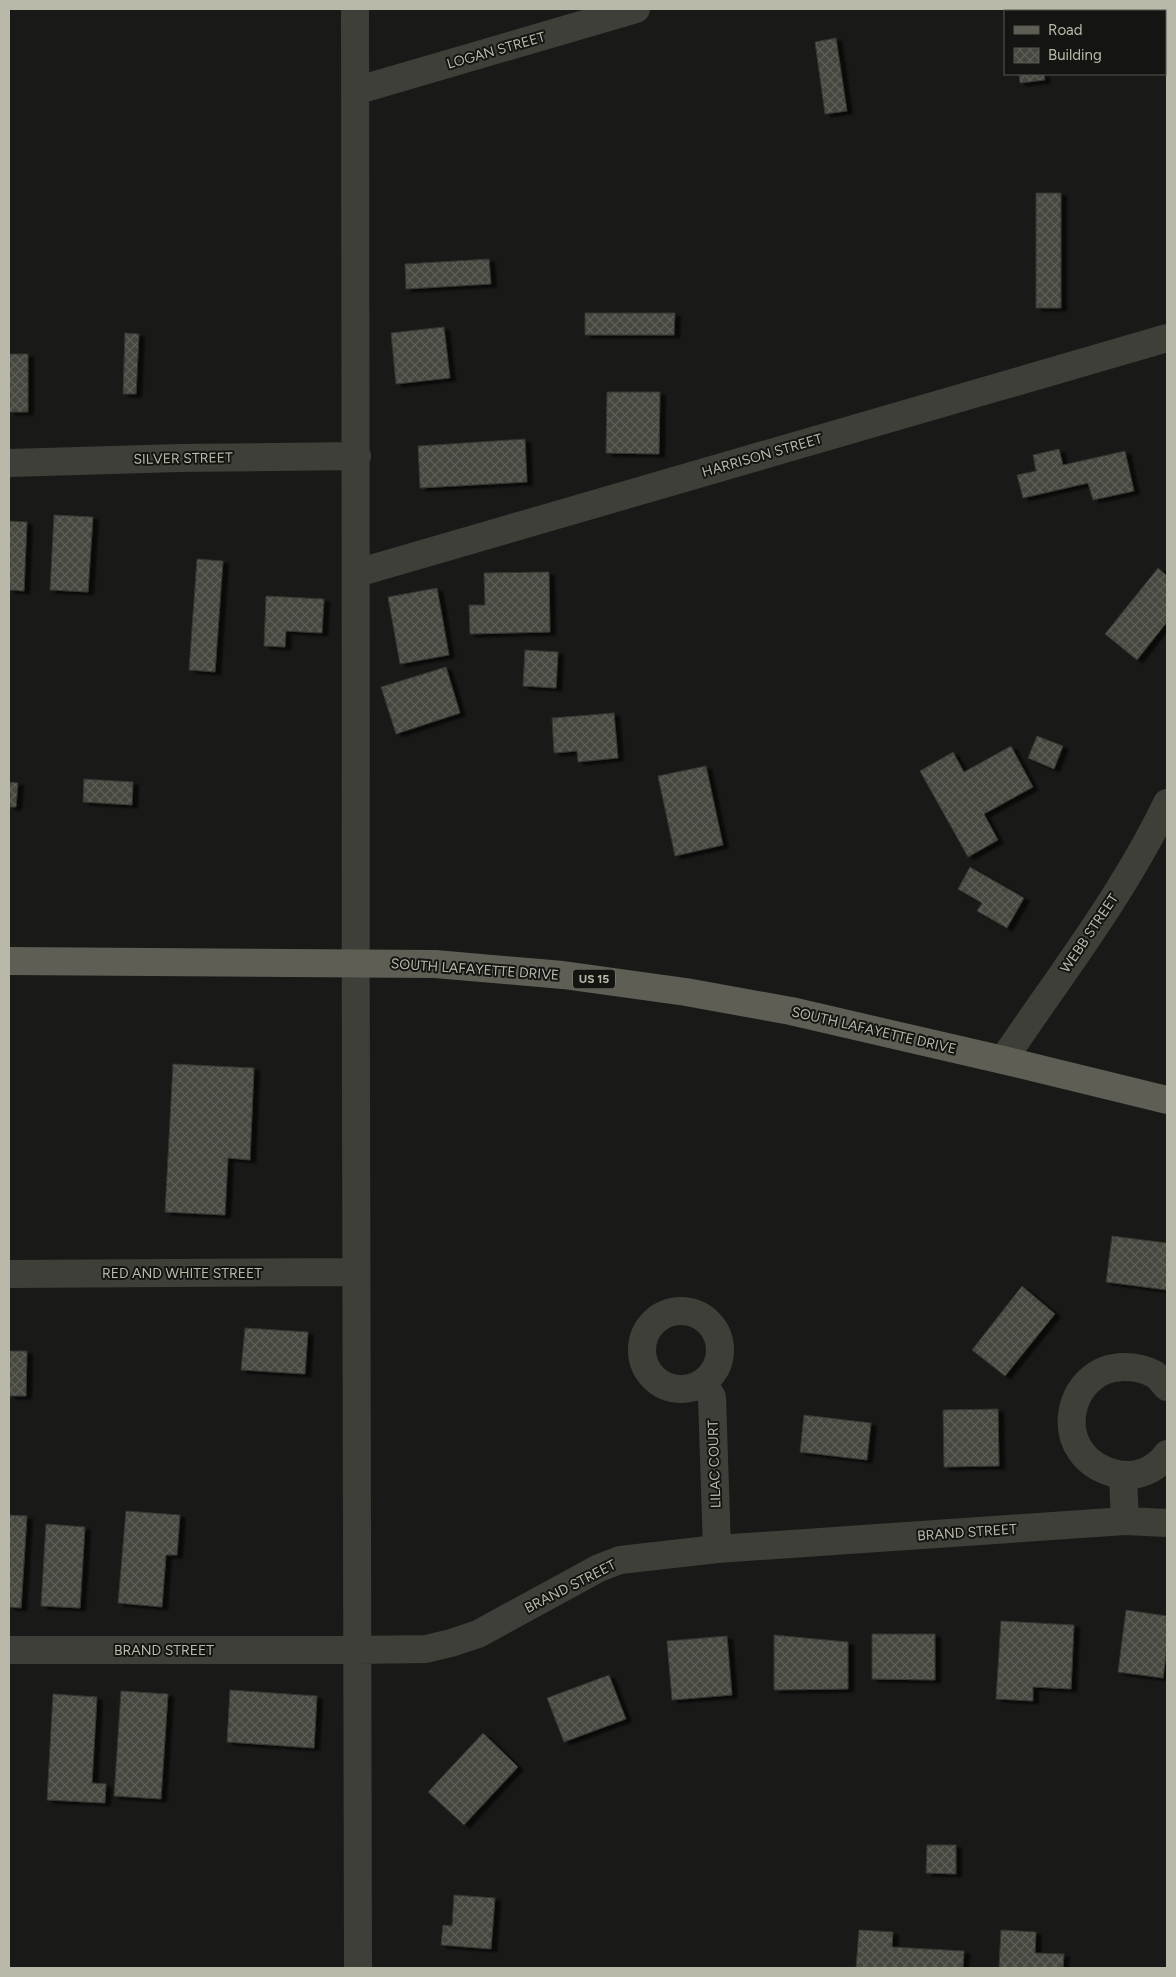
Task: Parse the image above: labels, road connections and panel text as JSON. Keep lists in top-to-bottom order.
{
  "streets": {
    "main road": ["SOUTH LAFAYETTE DRIVE", "US 15"],
    "street": [
      "LOGAN STREET",
      "HARRISON STREET",
      "SILVER STREET",
      "WEBB STREET",
      "RED AND WHITE STREET",
      "LILAC COURT",
      "BRAND STREET"
    ]
  },
  "crossings": [
    ["WEBB STREET", "SOUTH LAFAYETTE DRIVE"],
    ["LILAC COURT", "BRAND STREET"]
  ],
  "legend": ["Road", "Building"]
}
